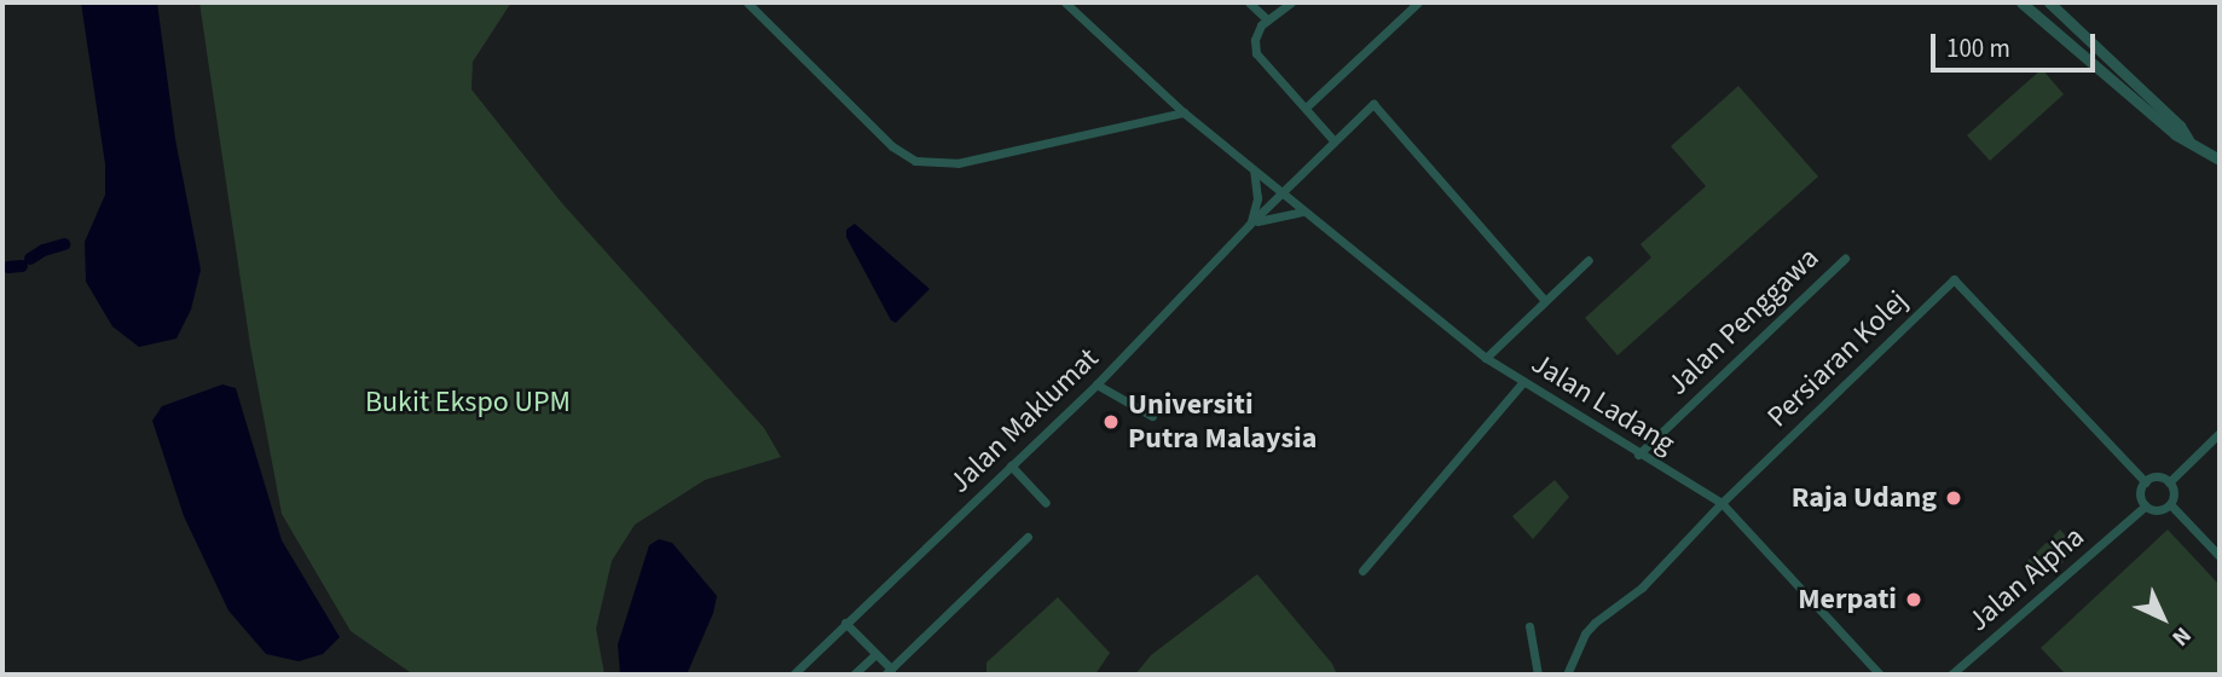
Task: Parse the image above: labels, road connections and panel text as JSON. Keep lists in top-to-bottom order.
{
  "streets": {
    "street": [
      "Jalan Penggawa",
      "Persiaran Kolej",
      "Jalan Ladang",
      "Jalan Maklumat",
      "Jalan Alpha"
    ]
  },
  "crossings": [
    ["Jalan Penggawa", "Jalan Ladang"],
    ["Persiaran Kolej", "Jalan Ladang"],
    ["Persiaran Kolej", "Jalan Alpha"],
    ["Jalan Ladang", "Jalan Maklumat"]
  ],
  "parks": ["Bukit Ekspo UPM"],
  "places": ["Universiti Putra Malaysia", "Raja Udang", "Merpati"],
  "scale_bar": "100 m",
  "north": "bottom right"
}
